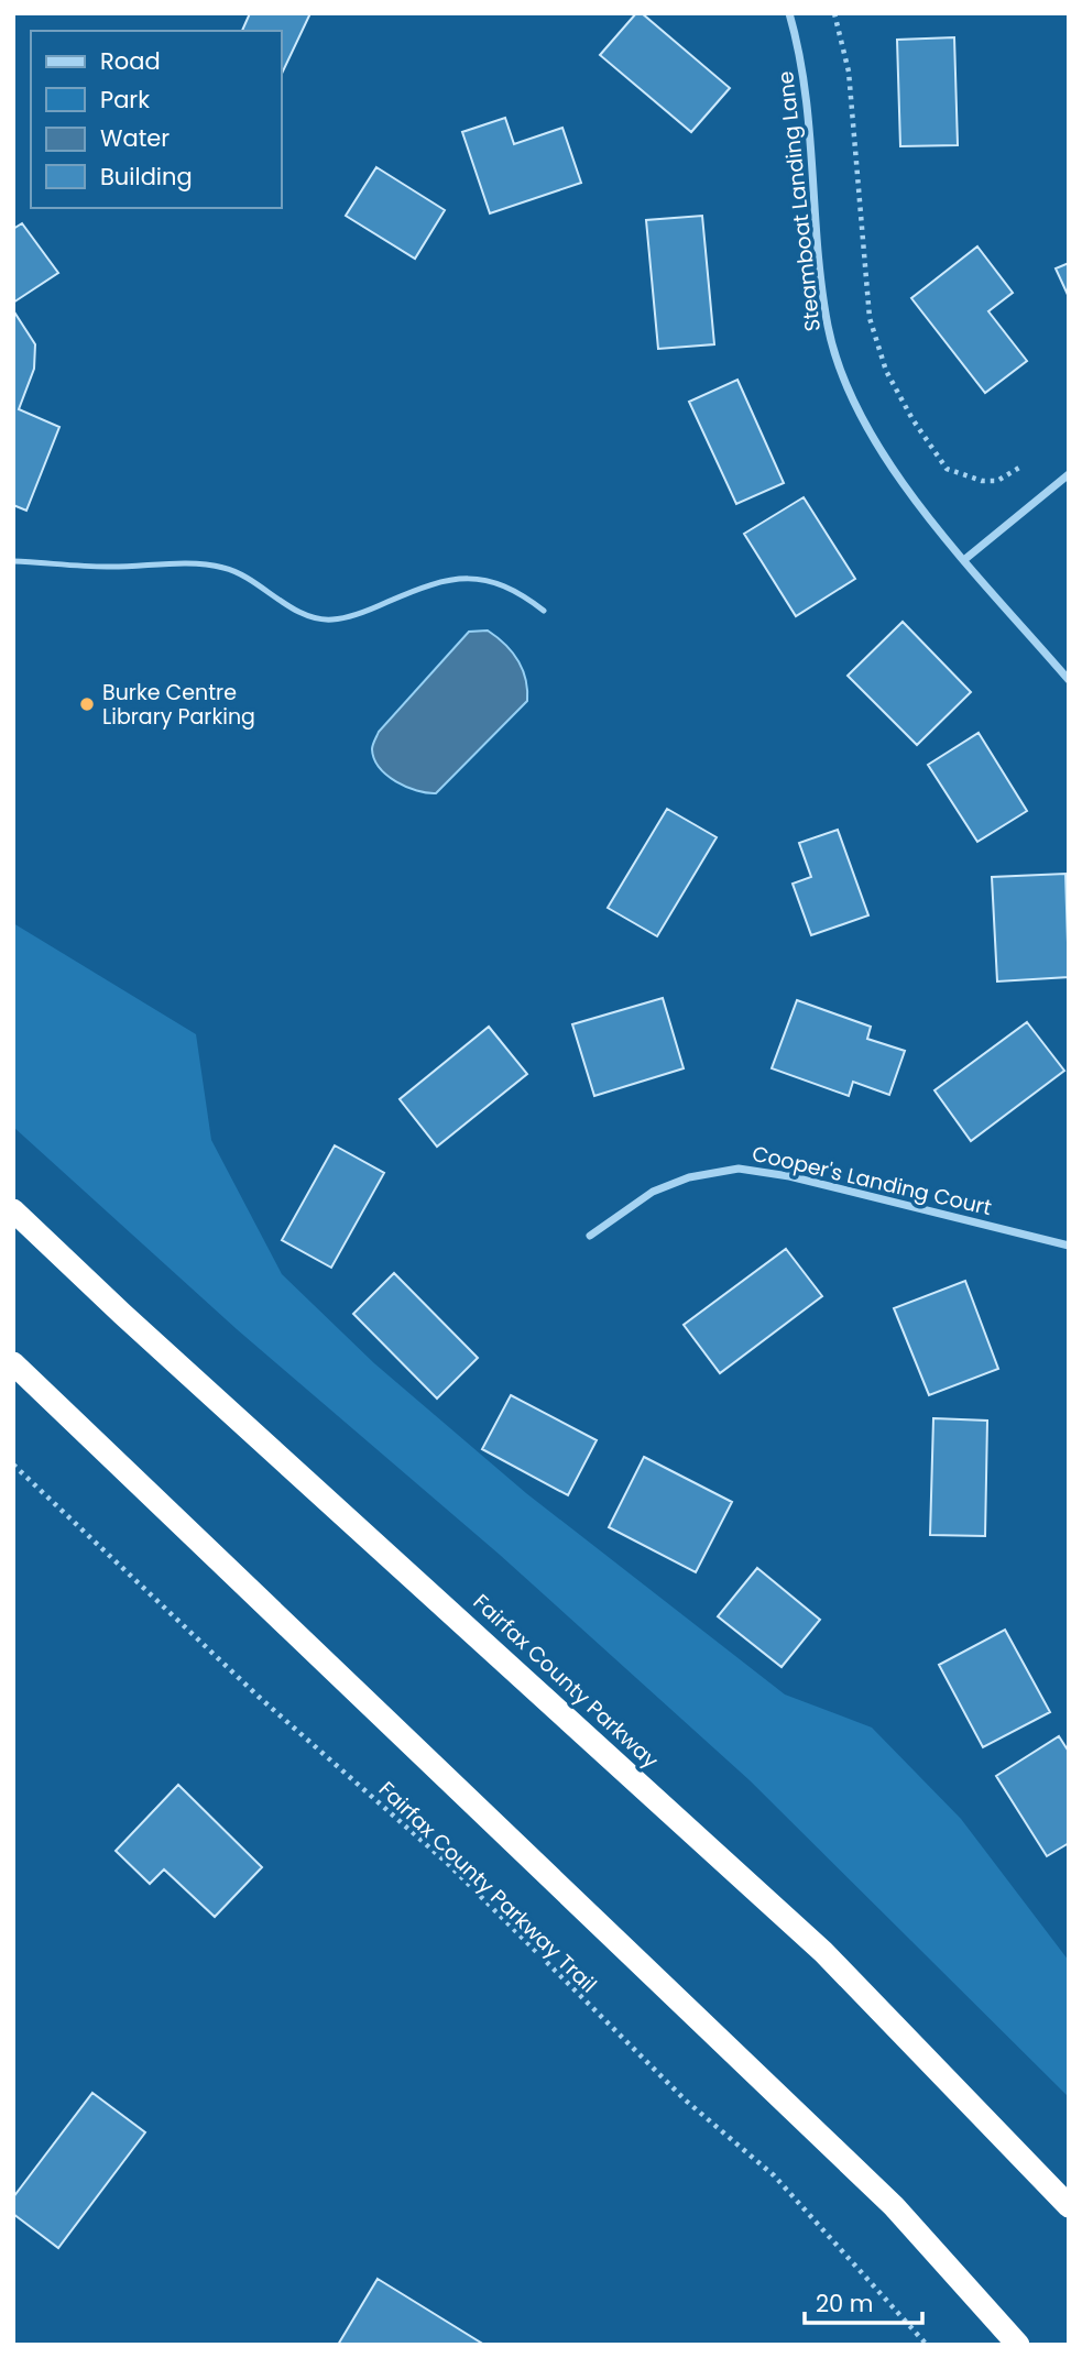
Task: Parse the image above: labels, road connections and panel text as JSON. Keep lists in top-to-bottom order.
{
  "streets": {
    "highway": ["Fairfax County Parkway"],
    "street": ["Steamboat Landing Lane", "Cooper's Landing Court"],
    "path": ["Fairfax County Parkway Trail"]
  },
  "places": ["Burke Centre Library Parking"],
  "legend": [
    "Road",
    "Park",
    "Water",
    "Building"
  ],
  "scale_bar": "20 m"
}
